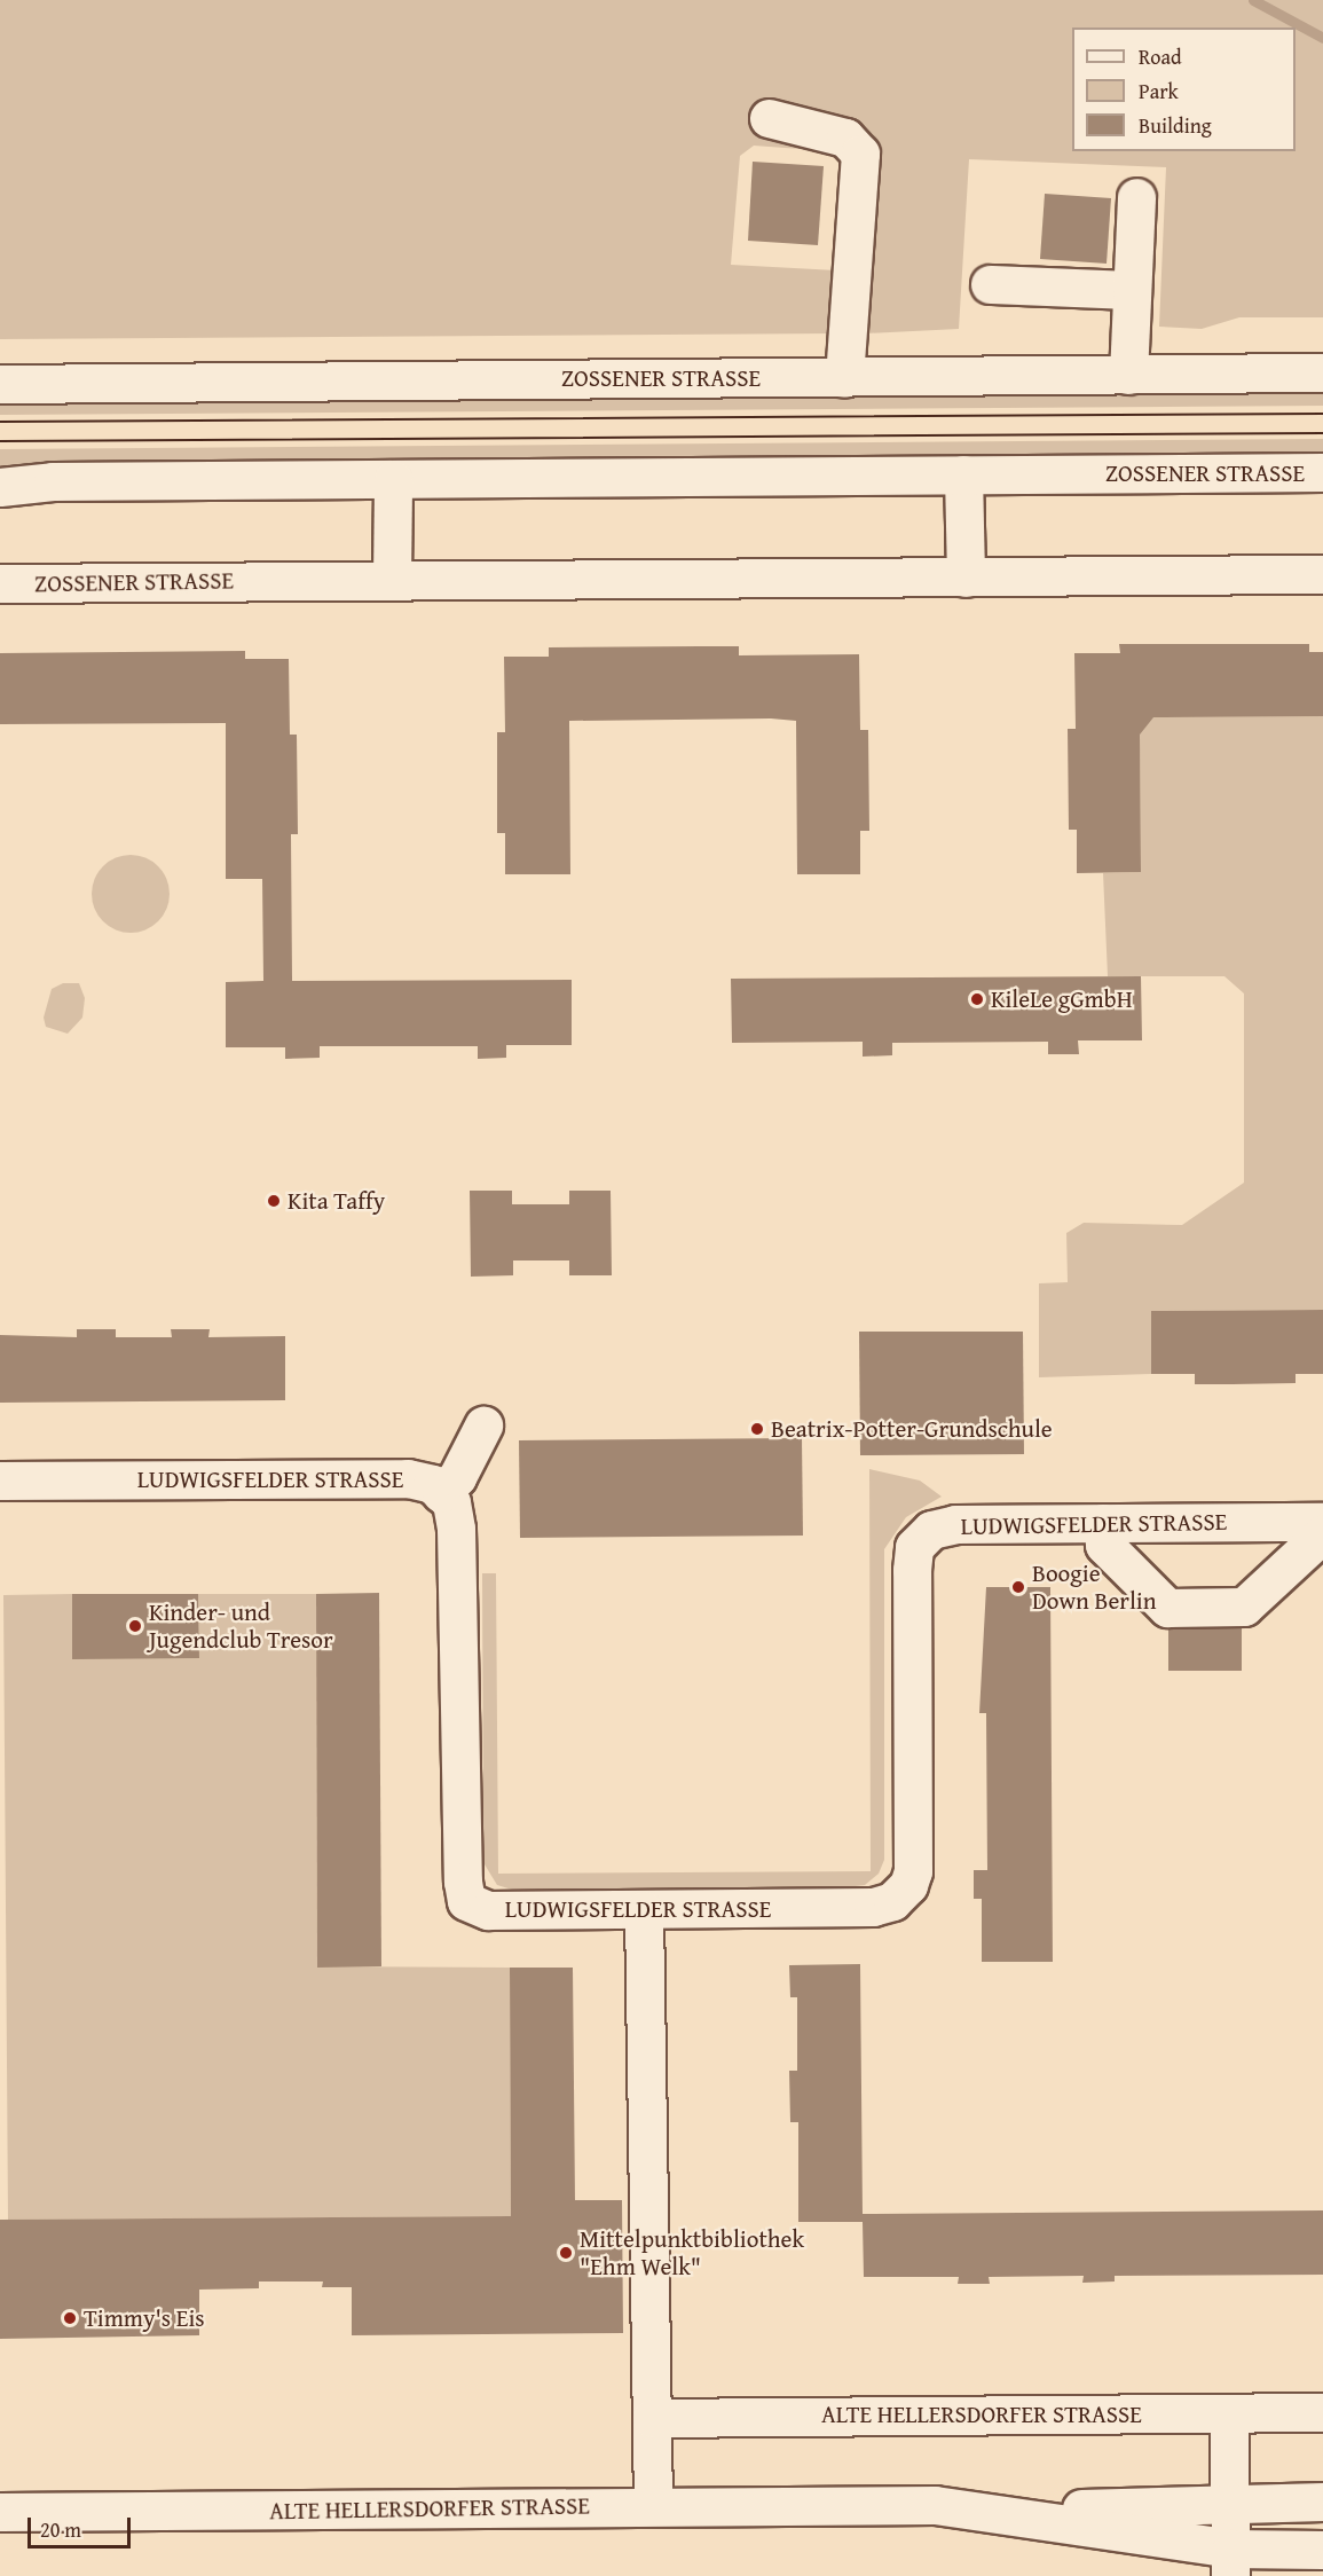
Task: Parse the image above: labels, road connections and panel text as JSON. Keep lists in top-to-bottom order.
{
  "streets": {
    "street": ["ZOSSENER STRASSE", "LUDWIGSFELDER STRASSE", "ALTE HELLERSDORFER STRASSE"]
  },
  "places": [
    "KileLe gGmbH",
    "Kita Taffy",
    "Beatrix-Potter-Grundschule",
    "Boogie Down Berlin",
    "Kinder- und Jugendclub Tresor",
    "Mittelpunktbibliothek \"Ehm Welk\"",
    "Timmy's Eis"
  ],
  "legend": ["Road", "Park", "Building"],
  "scale_bar": "20 m"
}
